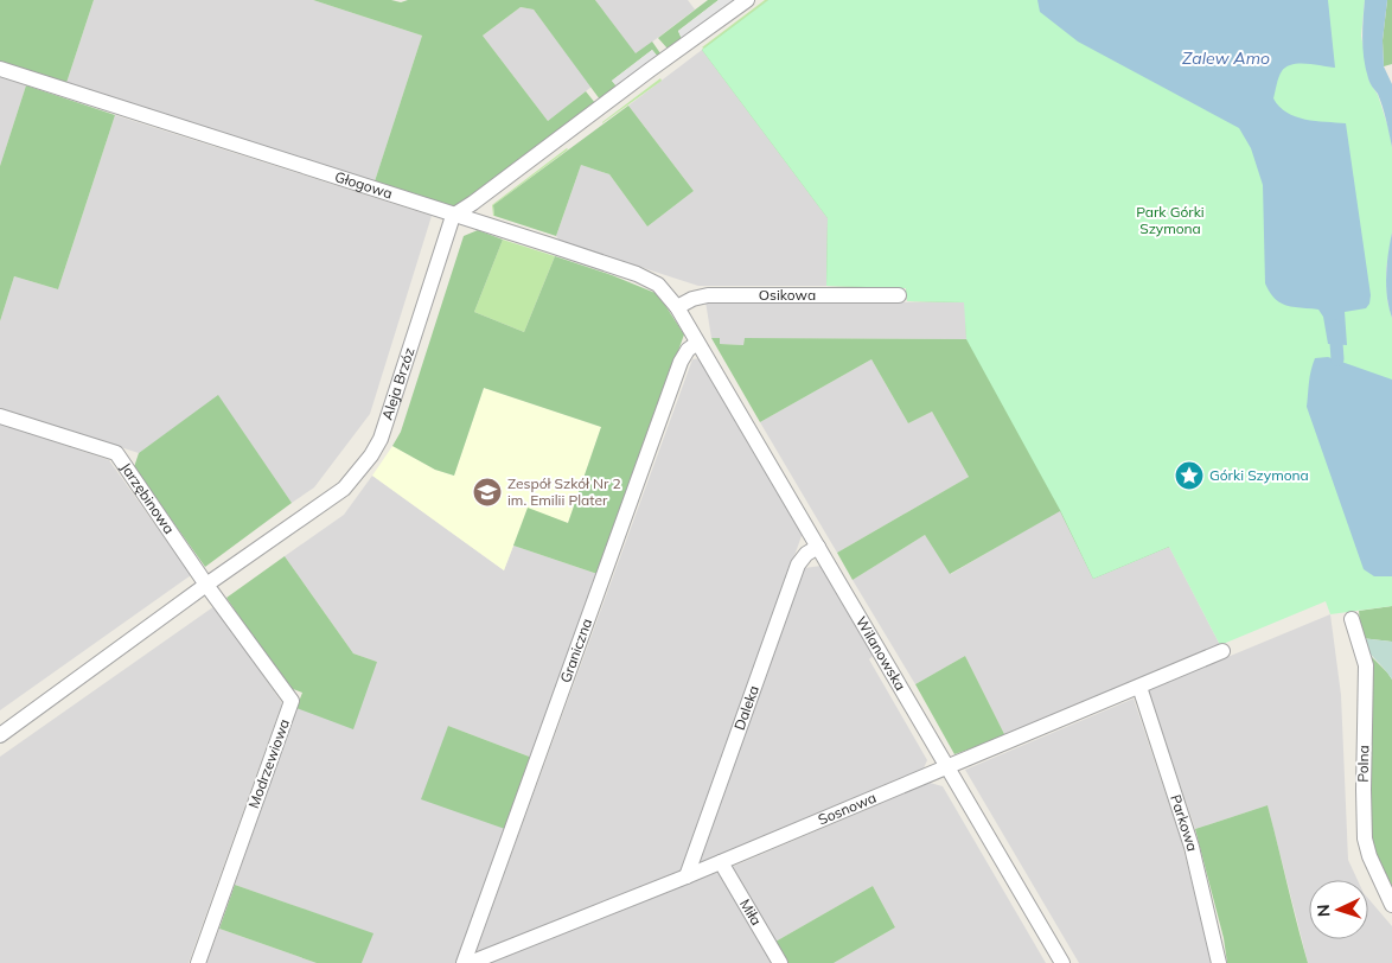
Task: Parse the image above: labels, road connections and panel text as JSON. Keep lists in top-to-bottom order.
{
  "streets": {
    "street": [
      "Głogowa",
      "Osikowa",
      "Aleja Brzóz",
      "Jarzębinowa",
      "Graniczna",
      "Wilanowska",
      "Daleka",
      "Modrzewiowa",
      "Polna",
      "Sosnowa",
      "Parkowa",
      "Miła"
    ]
  },
  "crossings": [
    ["Głogowa", "Osikowa"],
    ["Głogowa", "Aleja Brzóz"],
    ["Głogowa", "Graniczna"],
    ["Głogowa", "Wilanowska"],
    ["Aleja Brzóz", "Jarzębinowa"],
    ["Aleja Brzóz", "Modrzewiowa"],
    ["Jarzębinowa", "Modrzewiowa"],
    ["Graniczna", "Wilanowska"],
    ["Wilanowska", "Daleka"],
    ["Wilanowska", "Sosnowa"],
    ["Daleka", "Sosnowa"],
    ["Sosnowa", "Parkowa"],
    ["Sosnowa", "Miła"]
  ],
  "water": ["Zalew Amo"],
  "parks": ["Park Górki Szymona"],
  "places": {
    "place": ["Górki Szymona"],
    "school or university": ["Zespół Szkół Nr 2 im. Emilii Plater"]
  },
  "north": "left"
}
